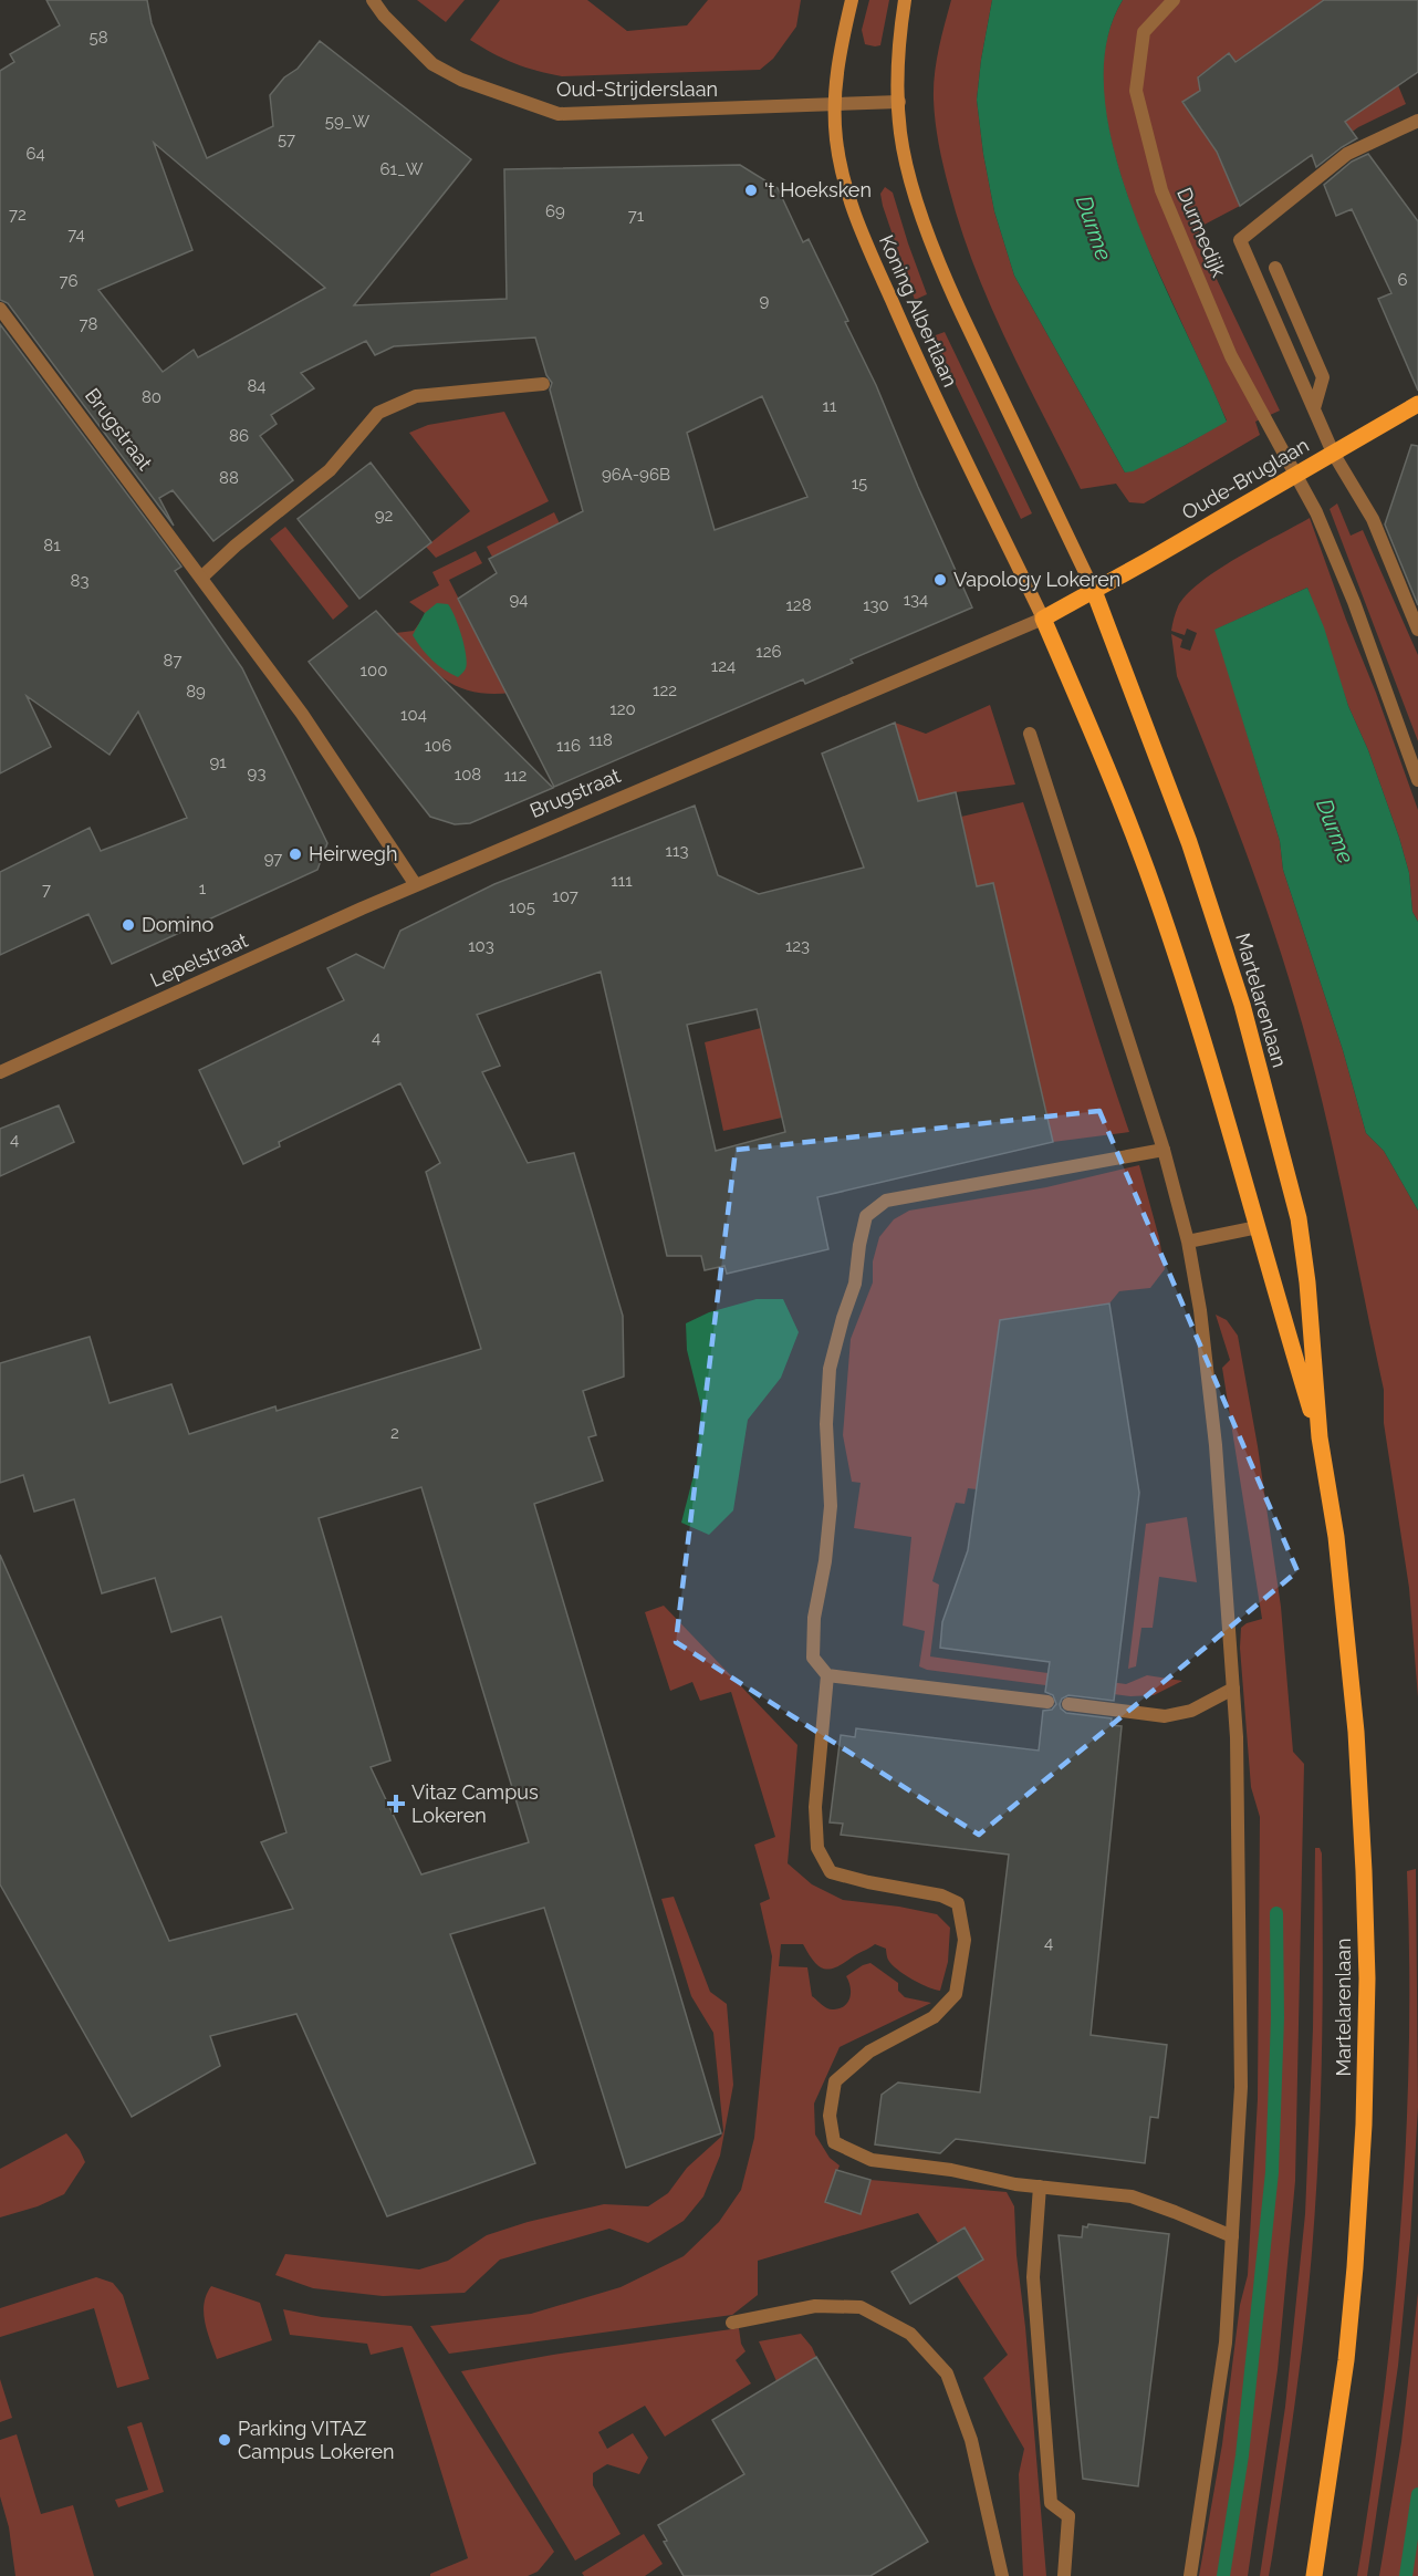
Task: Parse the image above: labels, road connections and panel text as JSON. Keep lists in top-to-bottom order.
{
  "streets": {
    "main road": [
      "Koning Albertlaan",
      "Brugstraat",
      "Oude-Bruglaan",
      "Martelarenlaan"
    ],
    "street": ["Oud-Strijderslaan", "Durmedijk", "Lepelstraat"]
  },
  "crossings": [
    ["Oud-Strijderslaan", "Koning Albertlaan"],
    ["Durmedijk", "Oude-Bruglaan"],
    ["Koning Albertlaan", "Brugstraat"],
    ["Koning Albertlaan", "Oude-Bruglaan"],
    ["Koning Albertlaan", "Martelarenlaan"],
    ["Brugstraat", "Oude-Bruglaan"],
    ["Brugstraat", "Lepelstraat"],
    ["Brugstraat", "Martelarenlaan"],
    ["Oude-Bruglaan", "Martelarenlaan"]
  ],
  "water": ["Durme"],
  "places": {
    "other": [
      "'t Hoeksken",
      "Vapology Lokeren",
      "Heirwegh",
      "Domino",
      "Parking VITAZ Campus Lokeren"
    ],
    "health": ["Vitaz Campus Lokeren"]
  },
  "house_numbers": [
    "58",
    "59_W",
    "57",
    "64",
    "61_W",
    "69",
    "72",
    "71",
    "74",
    "6",
    "76",
    "9",
    "78",
    "84",
    "80",
    "11",
    "86",
    "96A-96B",
    "88",
    "15",
    "92",
    "81",
    "83",
    "94",
    "134",
    "128",
    "130",
    "126",
    "87",
    "124",
    "100",
    "122",
    "89",
    "120",
    "104",
    "118",
    "106",
    "116",
    "91",
    "93",
    "108",
    "112",
    "113",
    "97",
    "111",
    "1",
    "7",
    "107",
    "105",
    "103",
    "123",
    "4",
    "4",
    "2",
    "4"
  ]
}
